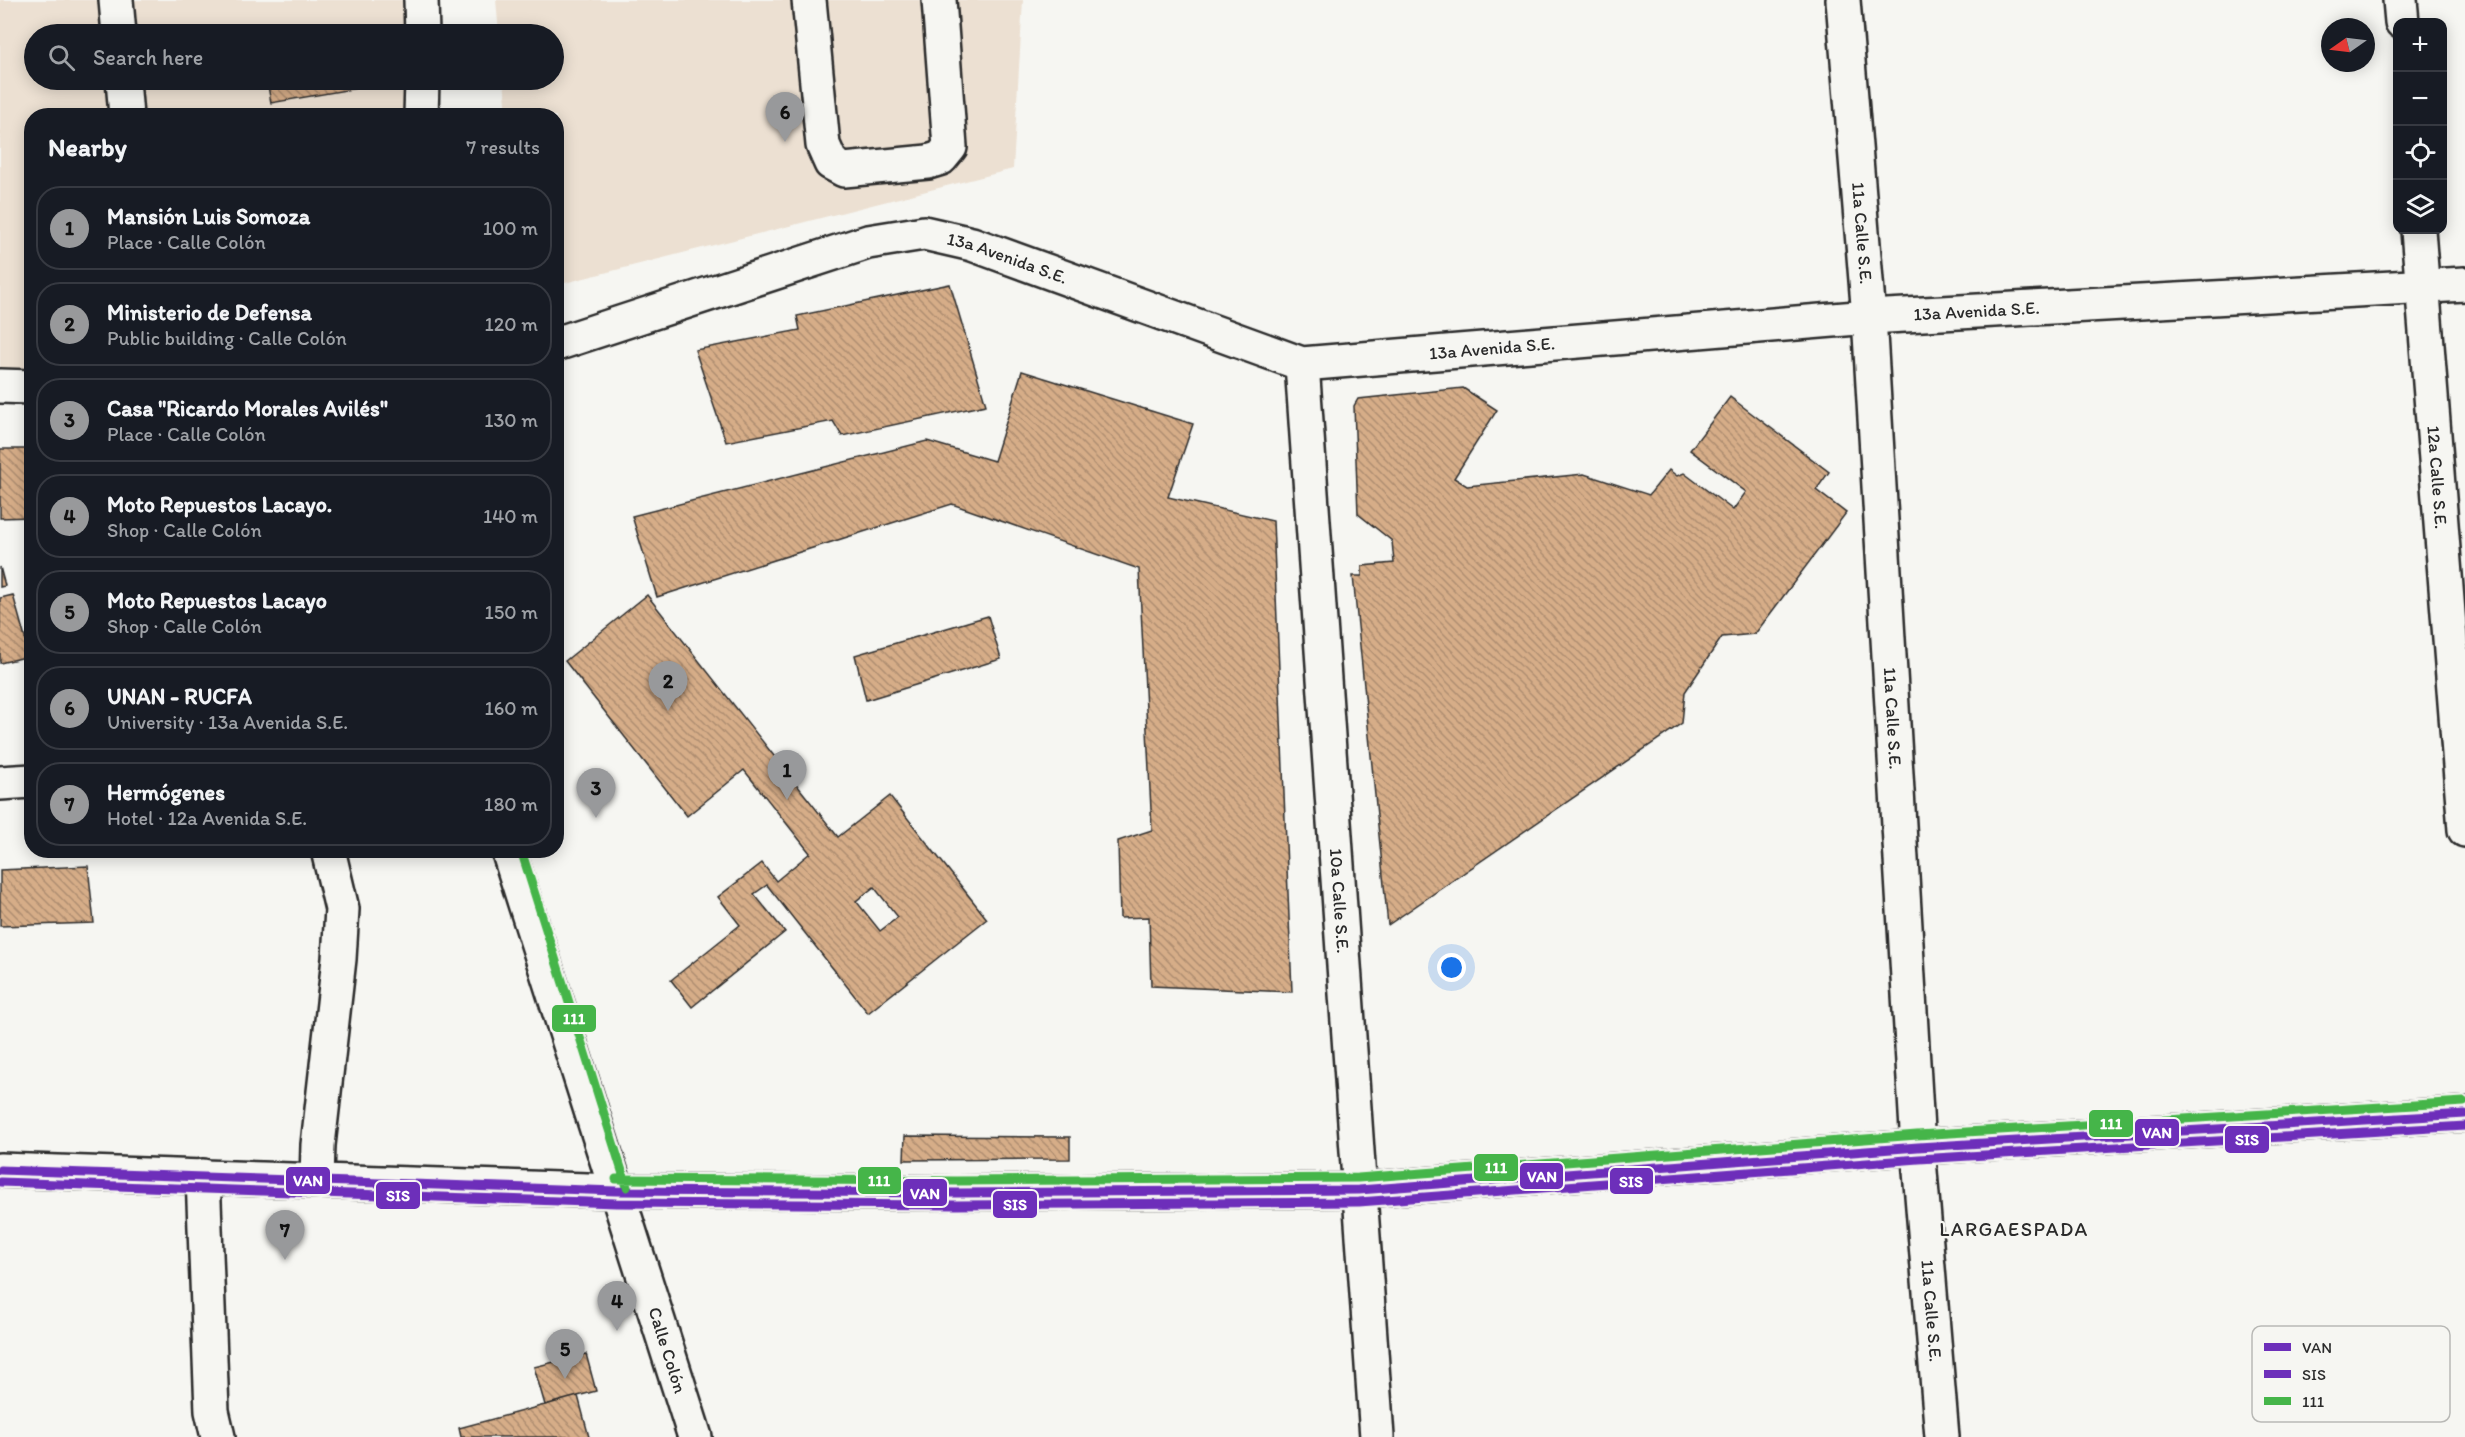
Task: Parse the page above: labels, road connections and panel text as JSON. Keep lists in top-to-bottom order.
{
  "streets": {
    "street": [
      "11a Calle S.E.",
      "13a Avenida S.E.",
      "12a Calle S.E.",
      "10a Calle S.E.",
      "Calle Colón"
    ]
  },
  "crossings": [
    ["11a Calle S.E.", "13a Avenida S.E."],
    ["13a Avenida S.E.", "12a Calle S.E."],
    ["13a Avenida S.E.", "10a Calle S.E."]
  ],
  "districts": ["LARGAESPADA"],
  "lines": ["transit line 111", "transit line VAN", "transit line SIS"],
  "legend": ["VAN", "SIS", "111"],
  "north": "left",
  "page": {
    "map_buttons": ["+", "−"],
    "search": "Search here",
    "pins": [
      "6",
      "2",
      "1",
      "3",
      "7",
      "4",
      "5"
    ],
    "heading": ["Nearby", "7 results"],
    "list": [
      {
        "mark": "1",
        "name": "Mansión Luis Somoza",
        "note": "Place · Calle Colón",
        "value": "100 m"
      },
      {
        "mark": "2",
        "name": "Ministerio de Defensa",
        "note": "Public building · Calle Colón",
        "value": "120 m"
      },
      {
        "mark": "3",
        "name": "Casa \"Ricardo Morales Avilés\"",
        "note": "Place · Calle Colón",
        "value": "130 m"
      },
      {
        "mark": "4",
        "name": "Moto Repuestos Lacayo.",
        "note": "Shop · Calle Colón",
        "value": "140 m"
      },
      {
        "mark": "5",
        "name": "Moto Repuestos Lacayo",
        "note": "Shop · Calle Colón",
        "value": "150 m"
      },
      {
        "mark": "6",
        "name": "UNAN - RUCFA",
        "note": "University · 13a Avenida S.E.",
        "value": "160 m"
      },
      {
        "mark": "7",
        "name": "Hermógenes",
        "note": "Hotel · 12a Avenida S.E.",
        "value": "180 m"
      }
    ]
  }
}
